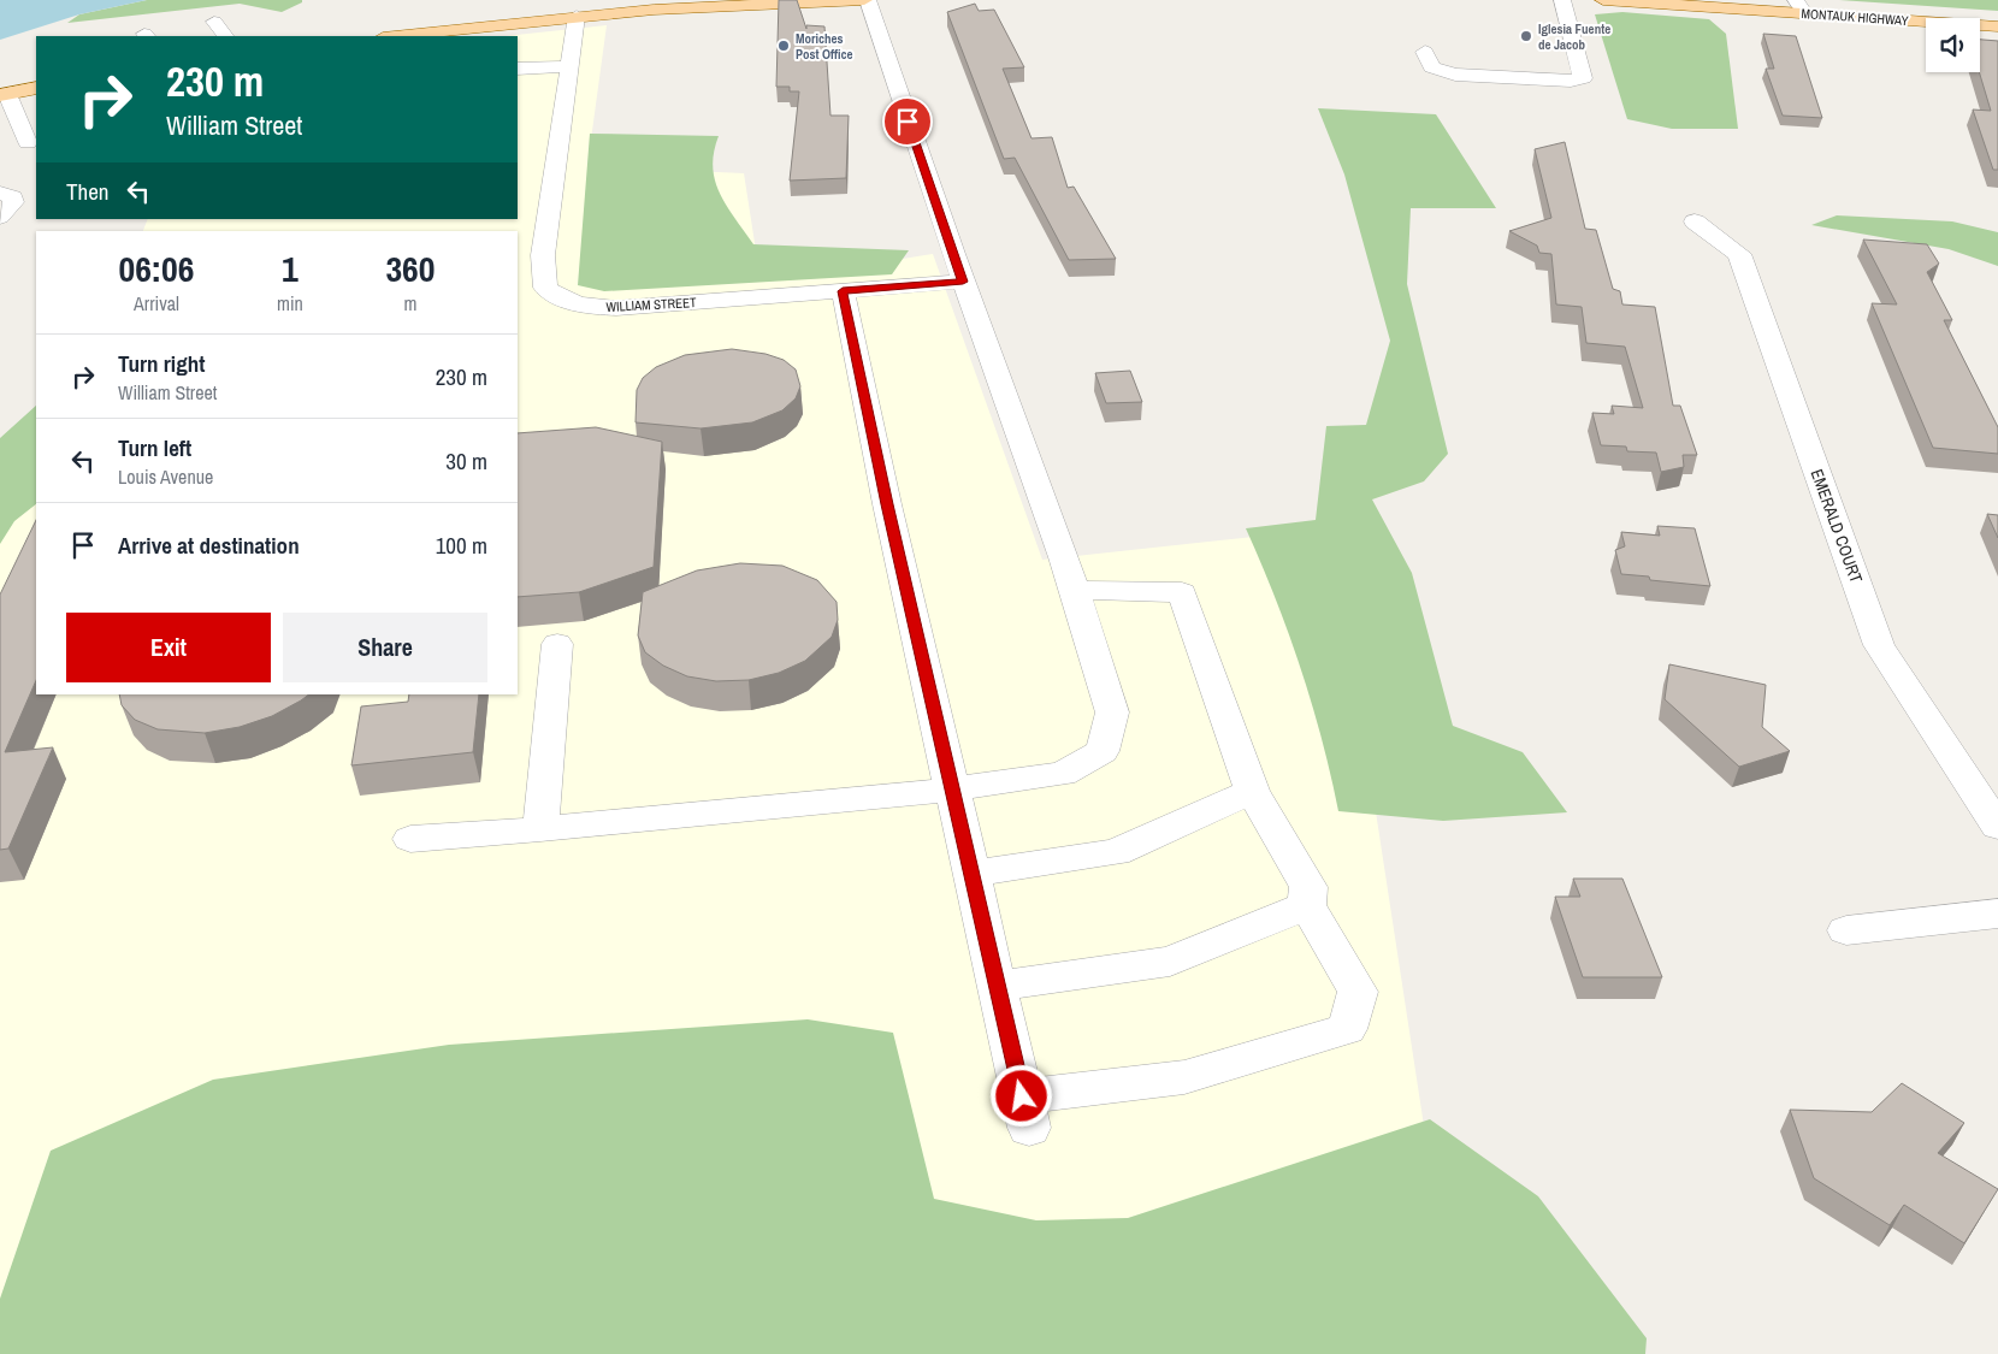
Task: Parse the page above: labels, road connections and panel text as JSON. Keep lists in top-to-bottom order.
{
  "streets": {
    "main road": ["MONTAUK HIGHWAY"],
    "street": ["WILLIAM STREET", "EMERALD COURT"]
  },
  "places": ["Iglesia Fuente de Jacob", "Moriches Post Office"],
  "page": {
    "turn": ["230 m", "William Street"],
    "then": "Then",
    "eta": [
      "06:06",
      "Arrival",
      "1",
      "min",
      "360",
      "m"
    ],
    "list": [
      {
        "name": "Turn right",
        "note": "William Street",
        "value": "230 m"
      },
      {
        "name": "Turn left",
        "note": "Louis Avenue",
        "value": "30 m"
      },
      {
        "name": "Arrive at destination",
        "value": "100 m"
      }
    ],
    "buttons": ["Exit", "Share"]
  }
}
